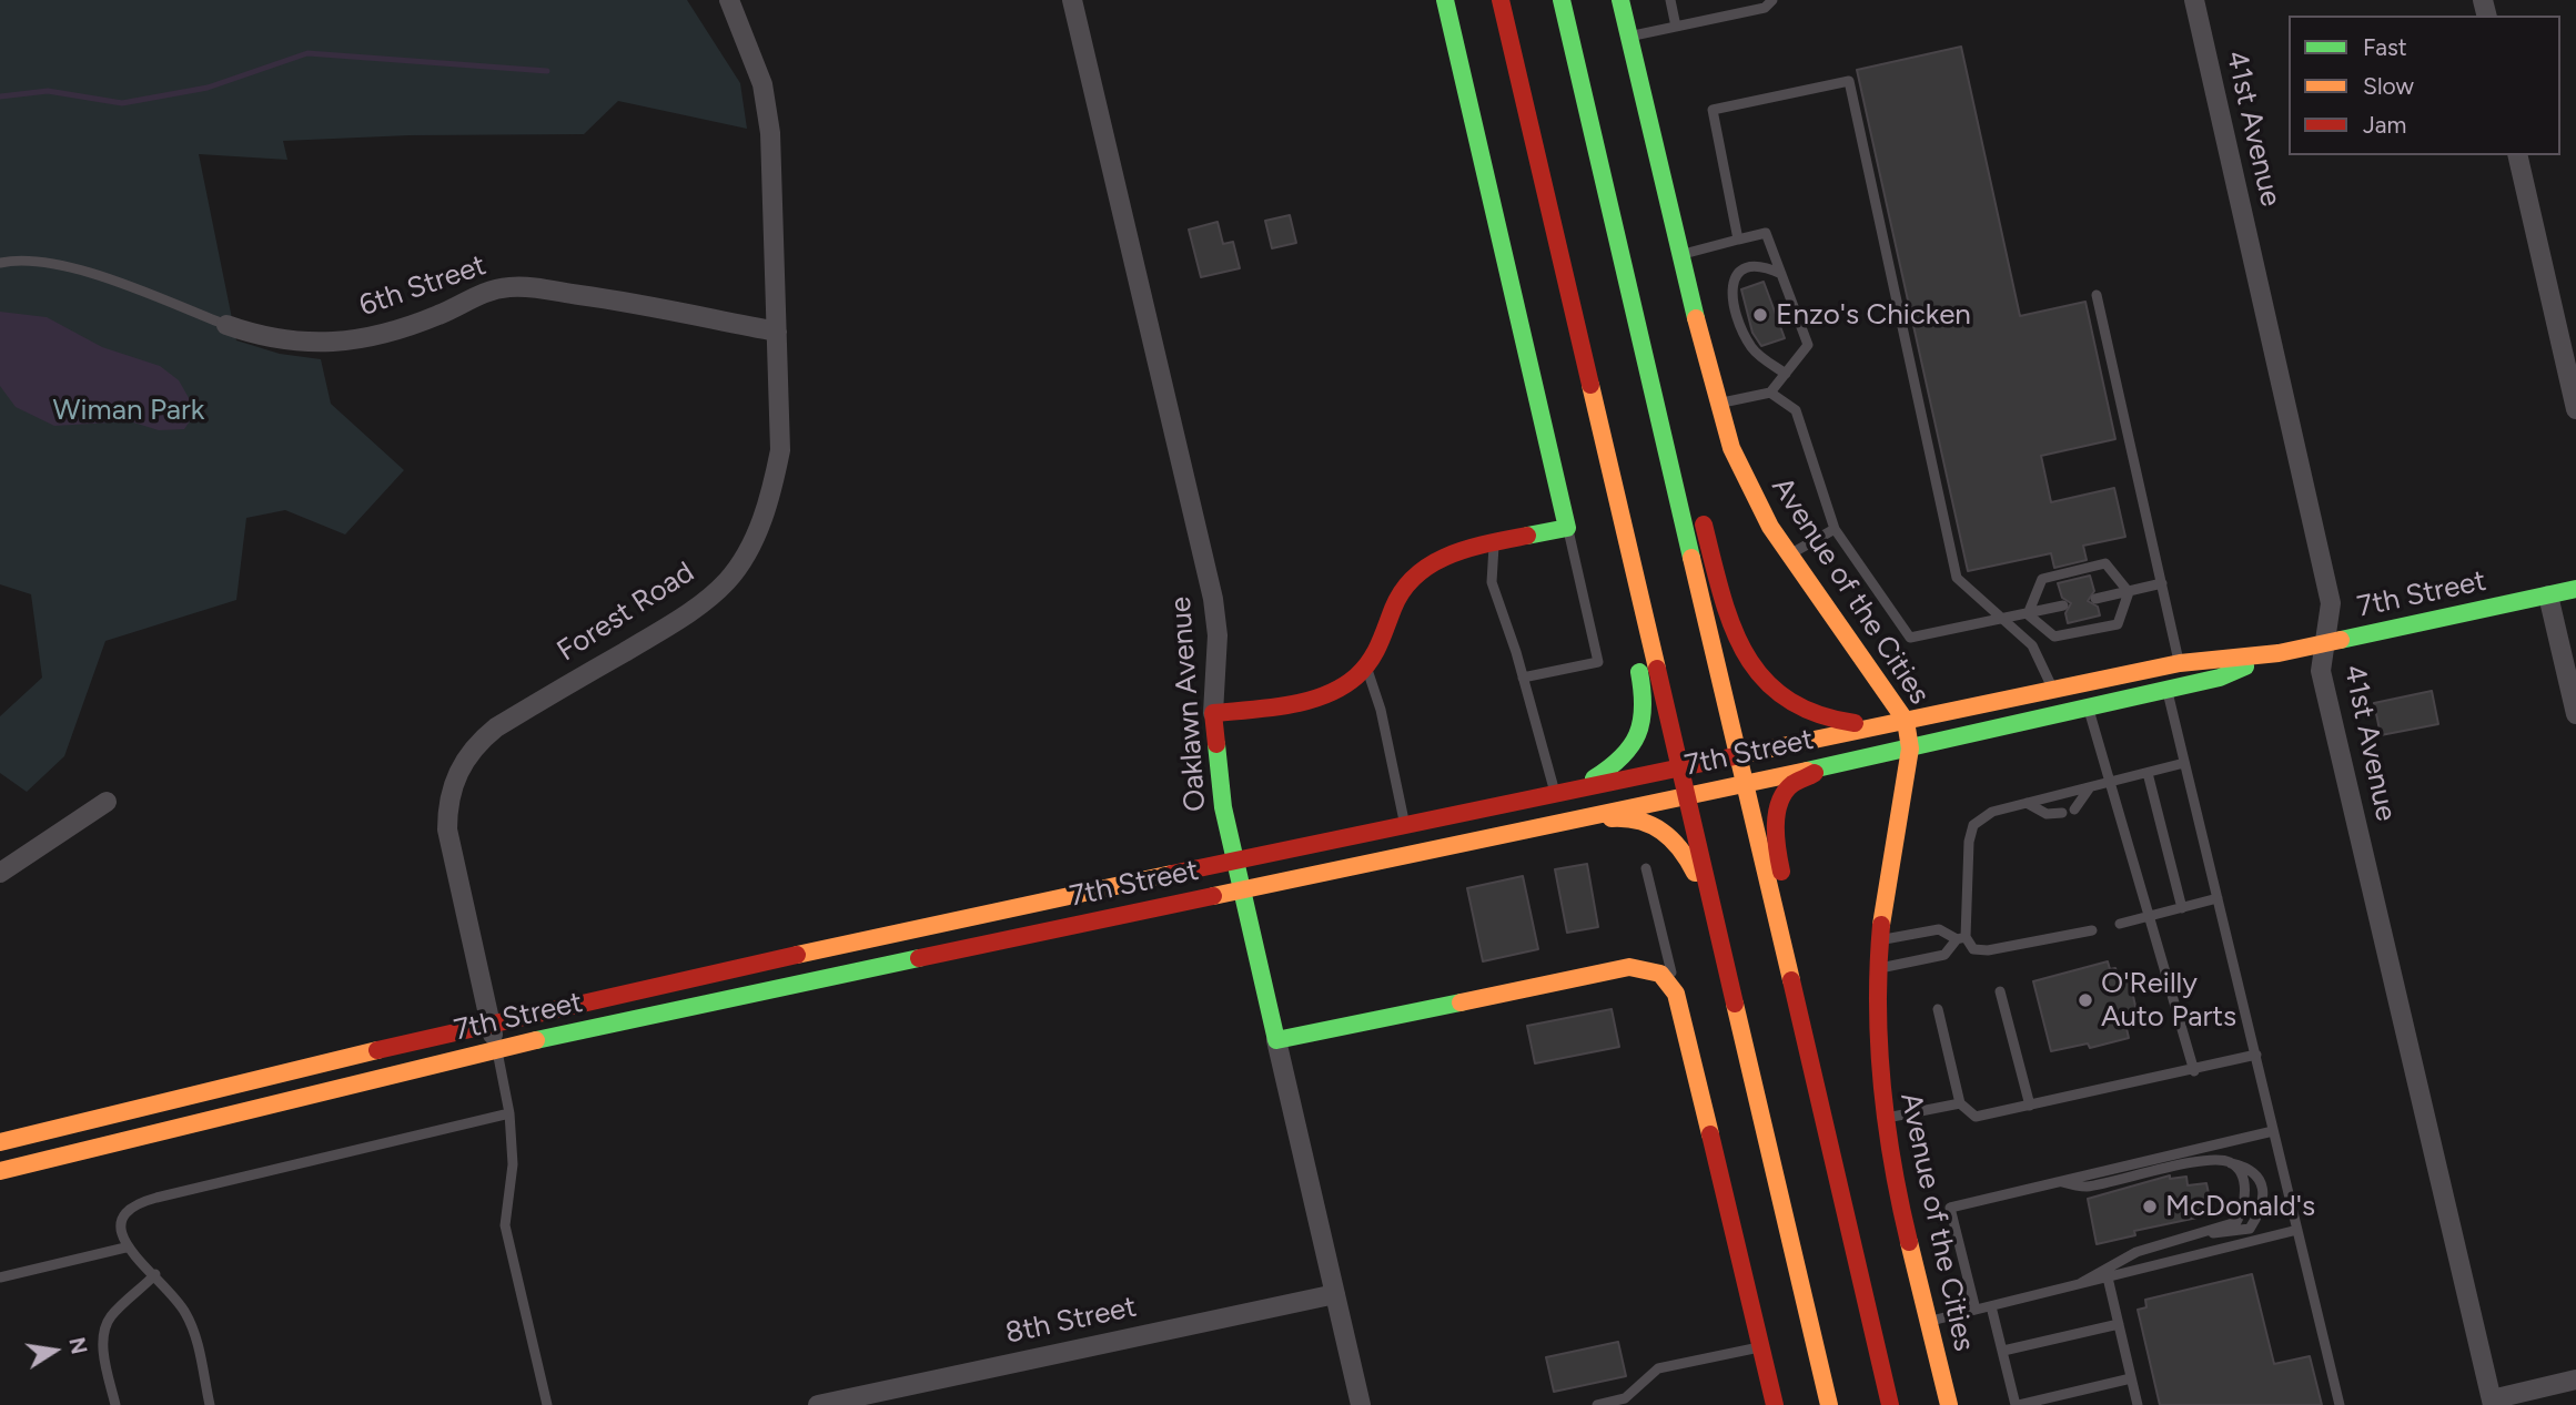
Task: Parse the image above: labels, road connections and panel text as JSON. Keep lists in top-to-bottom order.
{
  "streets": {
    "main road": ["Avenue of the Cities", "7th Street", "Oaklawn Avenue"],
    "street": [
      "41st Avenue",
      "6th Street",
      "Forest Road",
      "8th Street"
    ]
  },
  "crossings": [
    ["41st Avenue", "7th Street"],
    ["6th Street", "Forest Road"],
    ["Avenue of the Cities", "7th Street"],
    ["7th Street", "Forest Road"],
    ["7th Street", "Oaklawn Avenue"],
    ["Oaklawn Avenue", "8th Street"]
  ],
  "parks": ["Wiman Park"],
  "places": ["Enzo's Chicken", "O'Reilly Auto Parts", "McDonald's"],
  "legend": ["Fast", "Slow", "Jam"],
  "north": "right"
}
